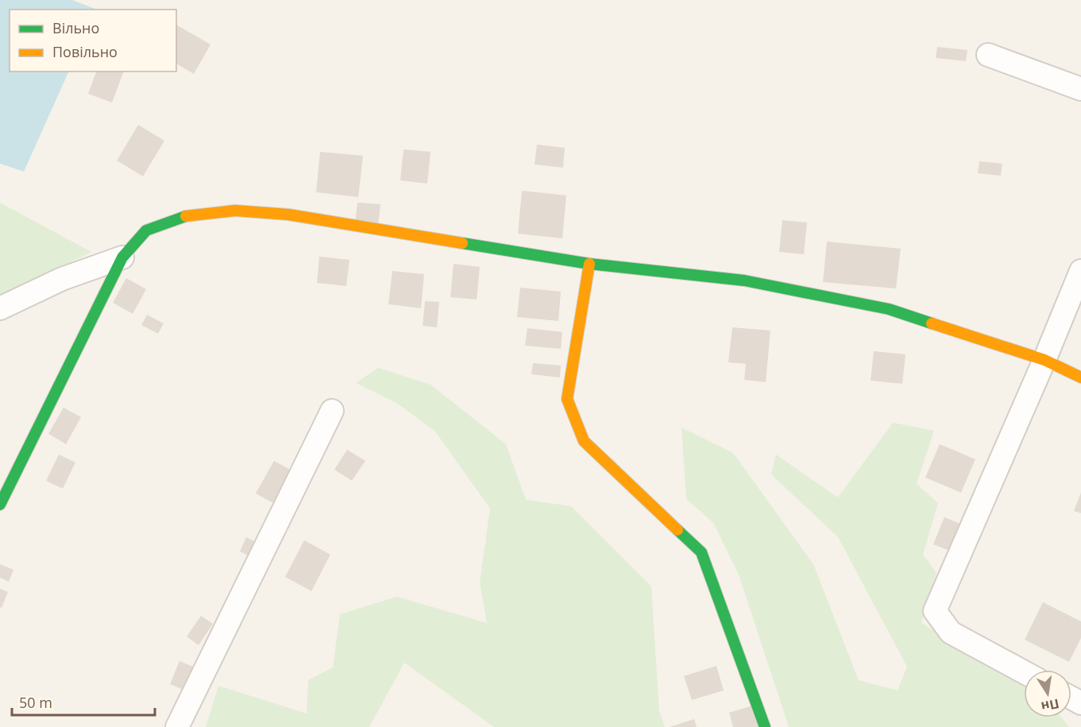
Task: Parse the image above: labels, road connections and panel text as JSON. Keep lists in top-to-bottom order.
{
  "legend": ["Вільно", "Повільно"],
  "scale_bar": "50 m",
  "north": "bottom"
}
